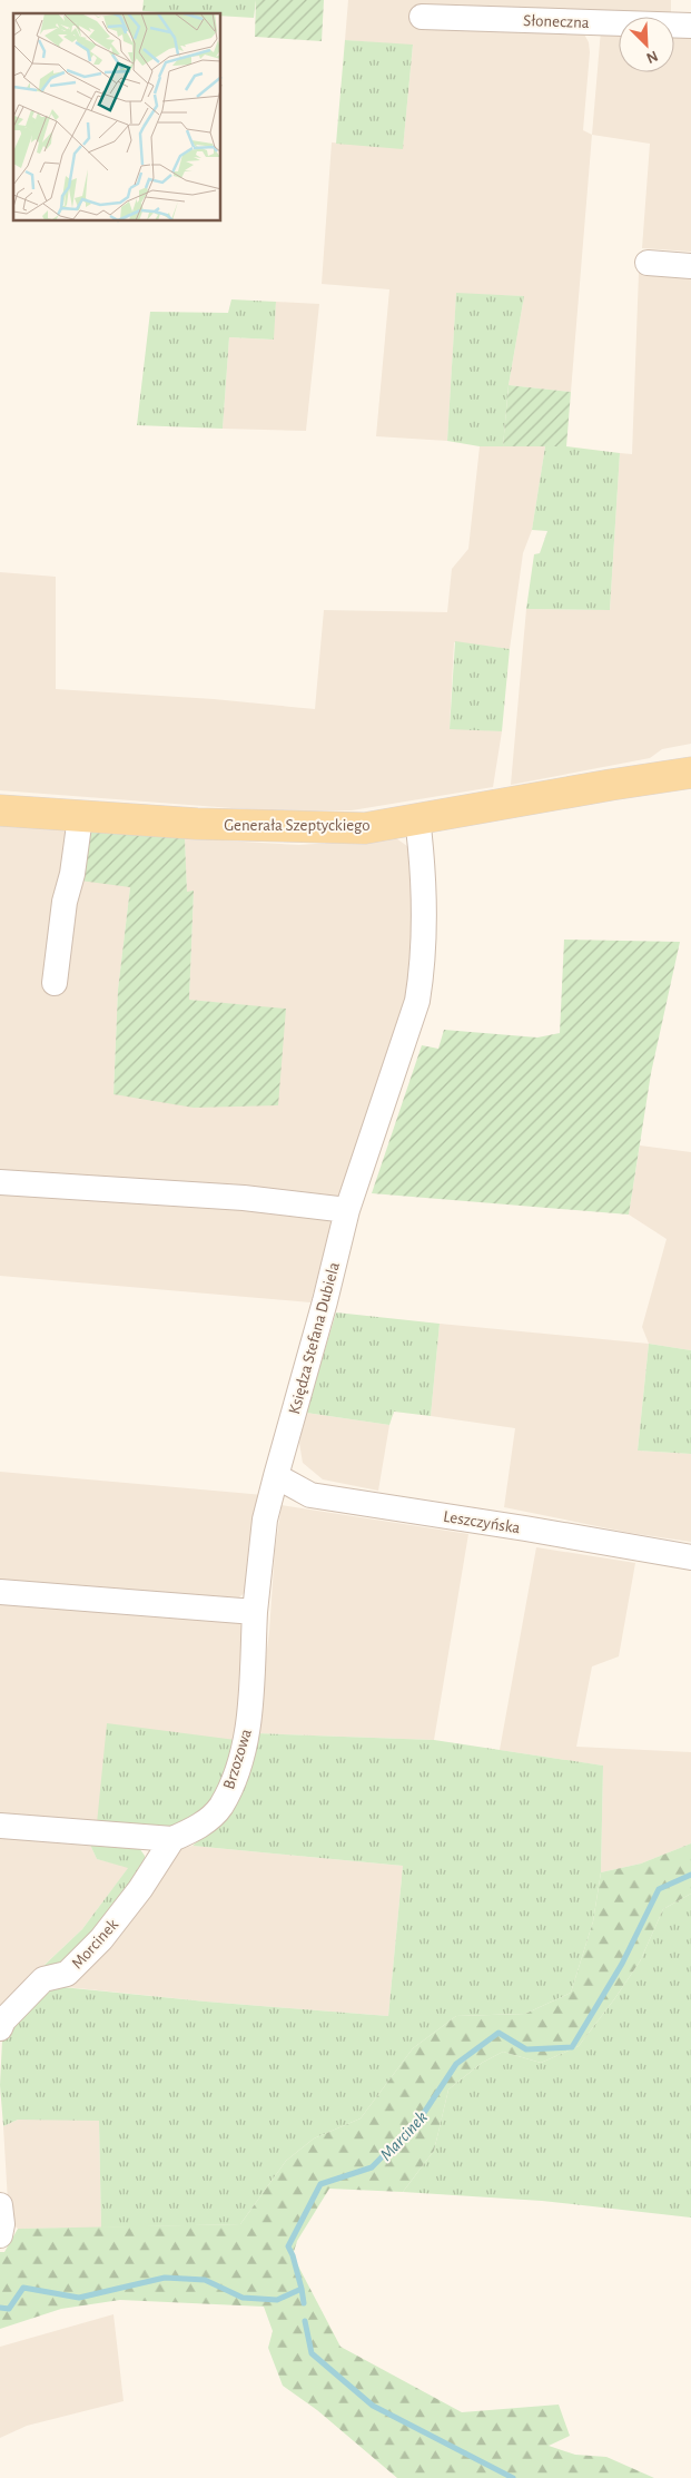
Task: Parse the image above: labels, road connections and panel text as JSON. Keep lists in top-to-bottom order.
{
  "streets": {
    "main road": ["Generała Szeptyckiego"],
    "street": [
      "Słoneczna",
      "Księdza Stefana Dubiela",
      "Leszczyńska",
      "Brzozowa",
      "Morcinek"
    ]
  },
  "crossings": [
    ["Generała Szeptyckiego", "Księdza Stefana Dubiela"],
    ["Księdza Stefana Dubiela", "Leszczyńska"],
    ["Księdza Stefana Dubiela", "Brzozowa"],
    ["Brzozowa", "Morcinek"]
  ],
  "water": ["Marcinek"],
  "north": "bottom right"
}
